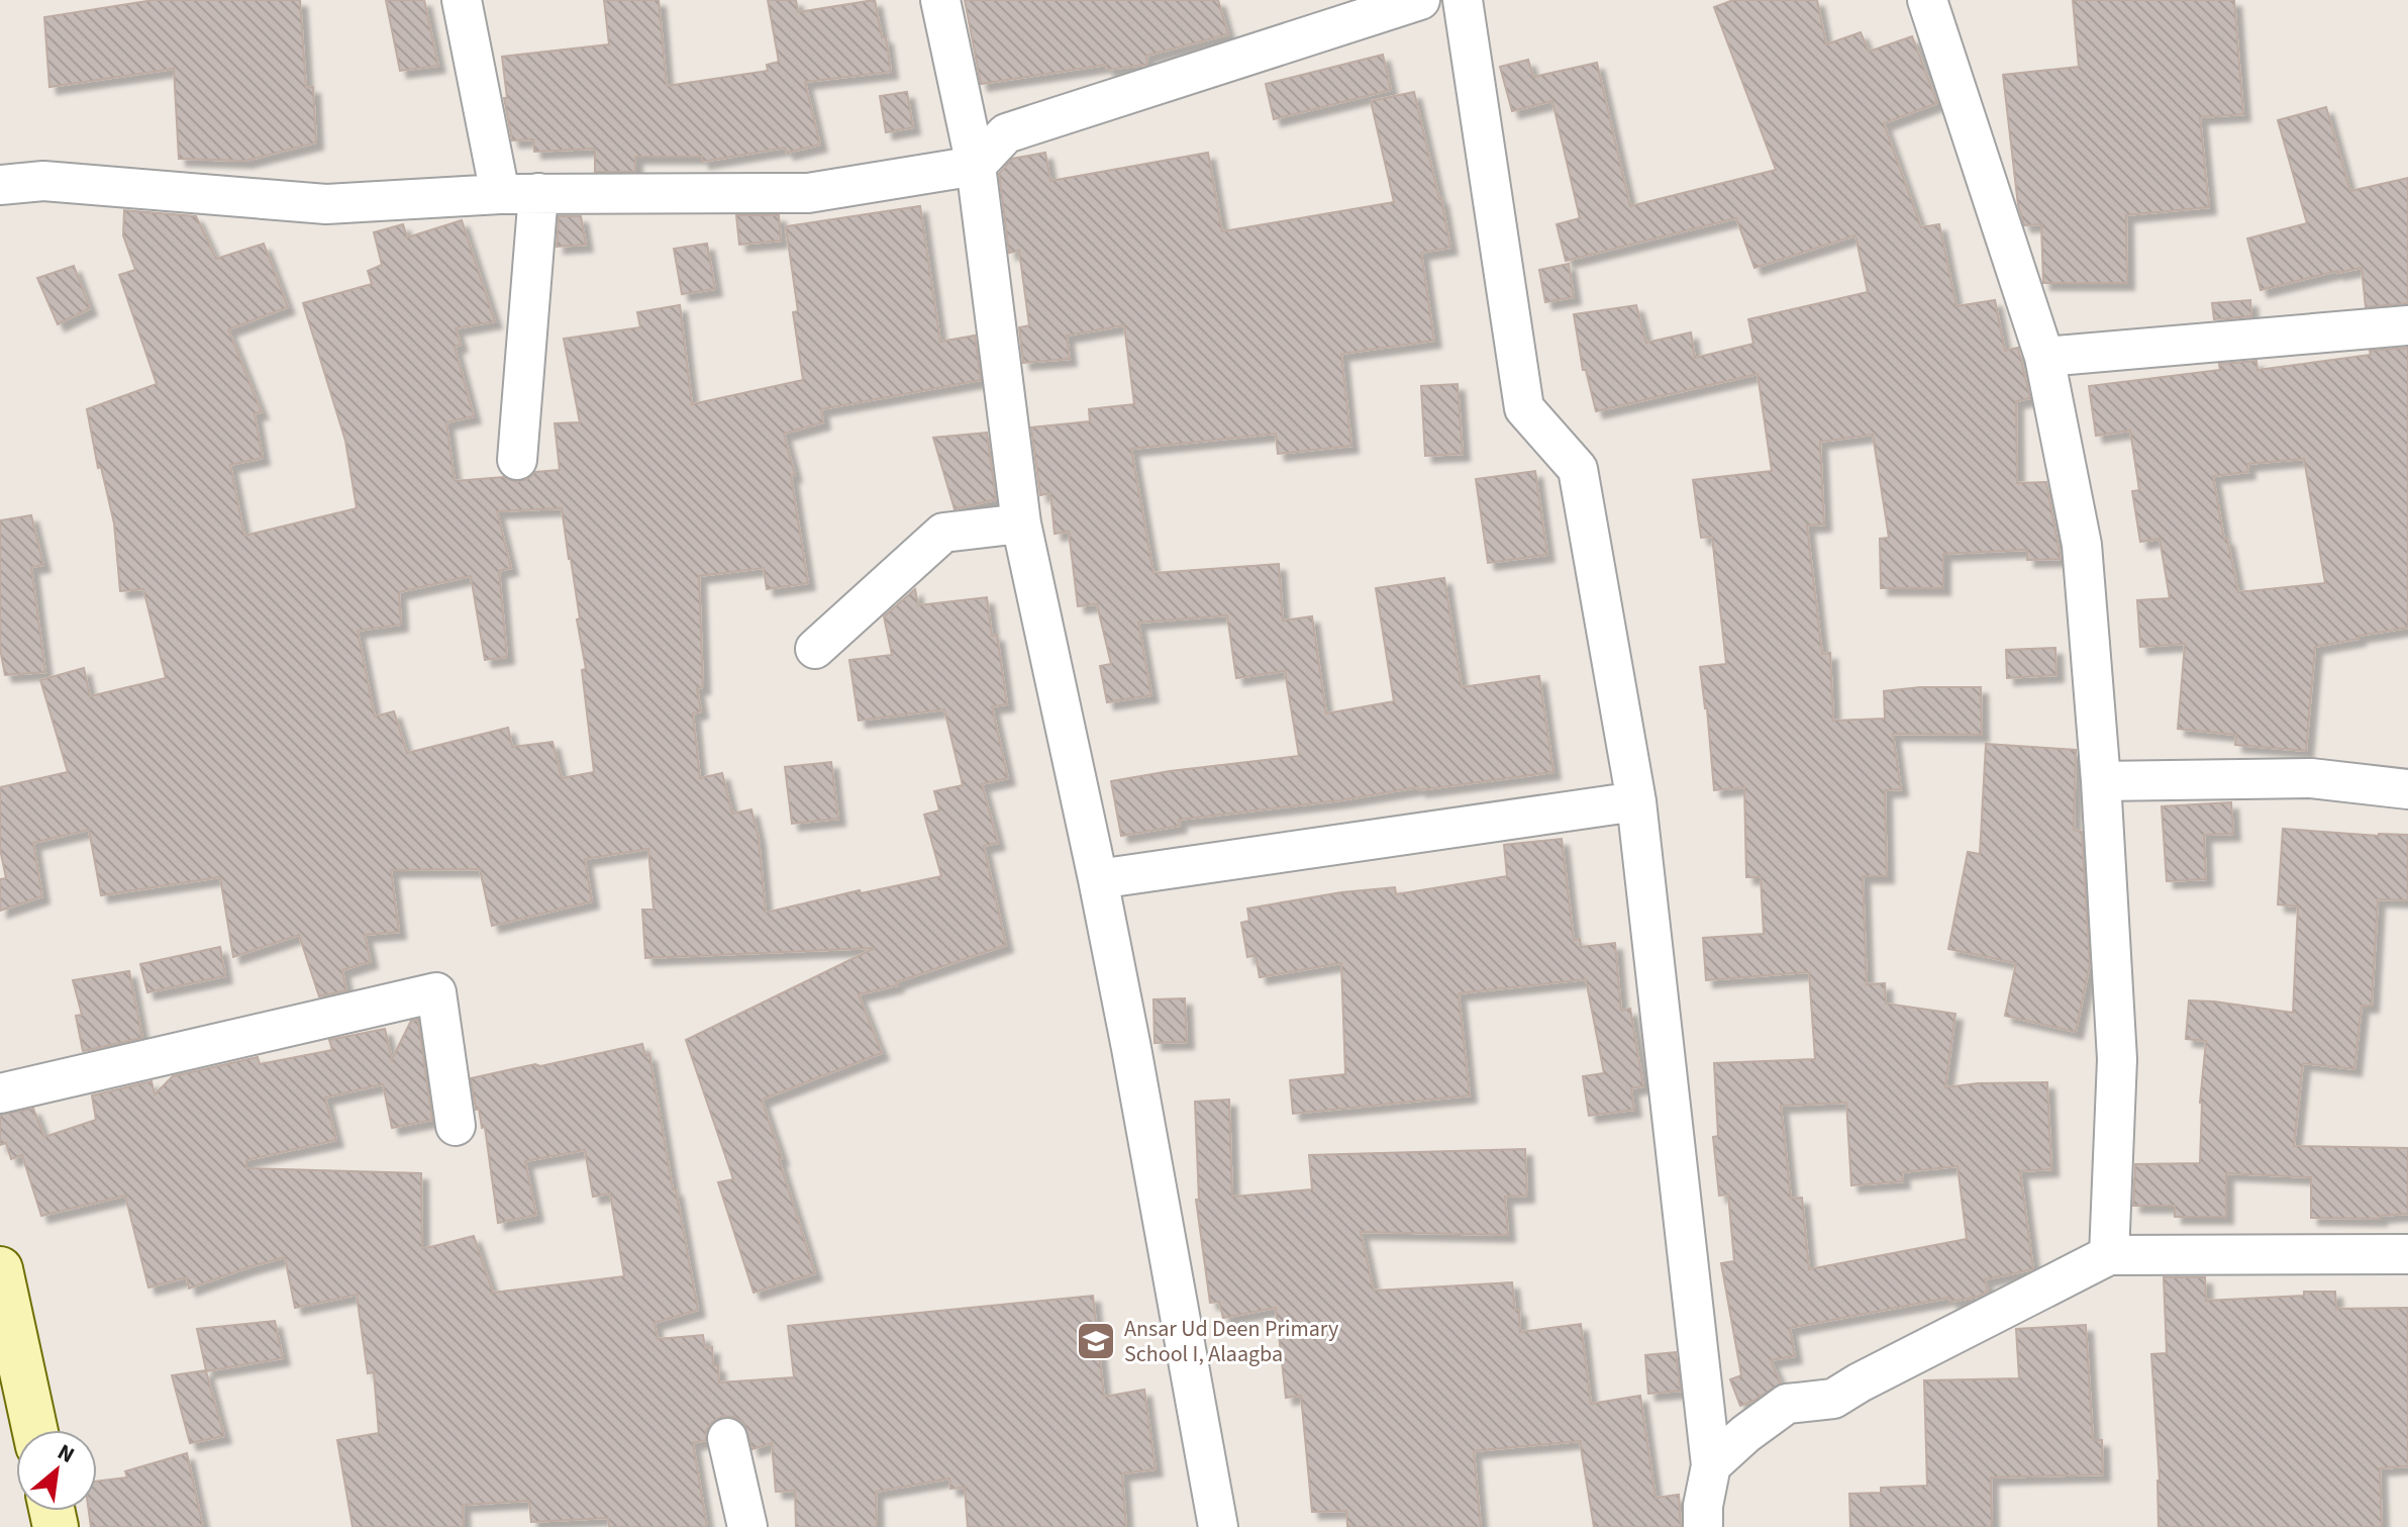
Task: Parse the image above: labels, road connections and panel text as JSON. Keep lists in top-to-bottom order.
{
  "places": {
    "school or university": ["Ansar Ud Deen Primary School I, Alaagba"]
  },
  "north": "top right"
}
